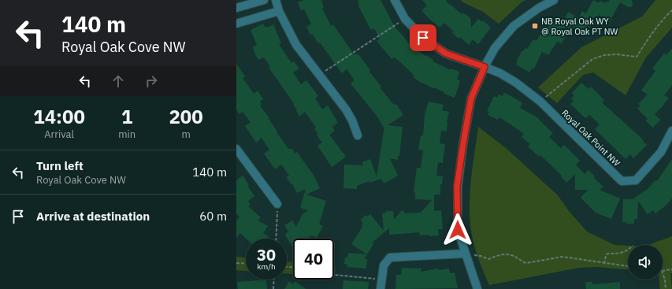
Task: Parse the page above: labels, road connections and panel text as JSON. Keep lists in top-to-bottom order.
{
  "streets": {
    "street": ["Royal Oak Point NW"]
  },
  "places": {
    "transit": ["NB Royal Oak WY @ Royal Oak PT NW"]
  },
  "page": {
    "turn": ["140 m", "Royal Oak Cove NW"],
    "eta": [
      "14:00",
      "Arrival",
      "1",
      "min",
      "200",
      "m"
    ],
    "list": [
      {
        "name": "Turn left",
        "note": "Royal Oak Cove NW",
        "value": "140 m"
      },
      {
        "name": "Arrive at destination",
        "value": "60 m"
      }
    ],
    "speed": "30 km/h",
    "limit": "40"
  }
}
